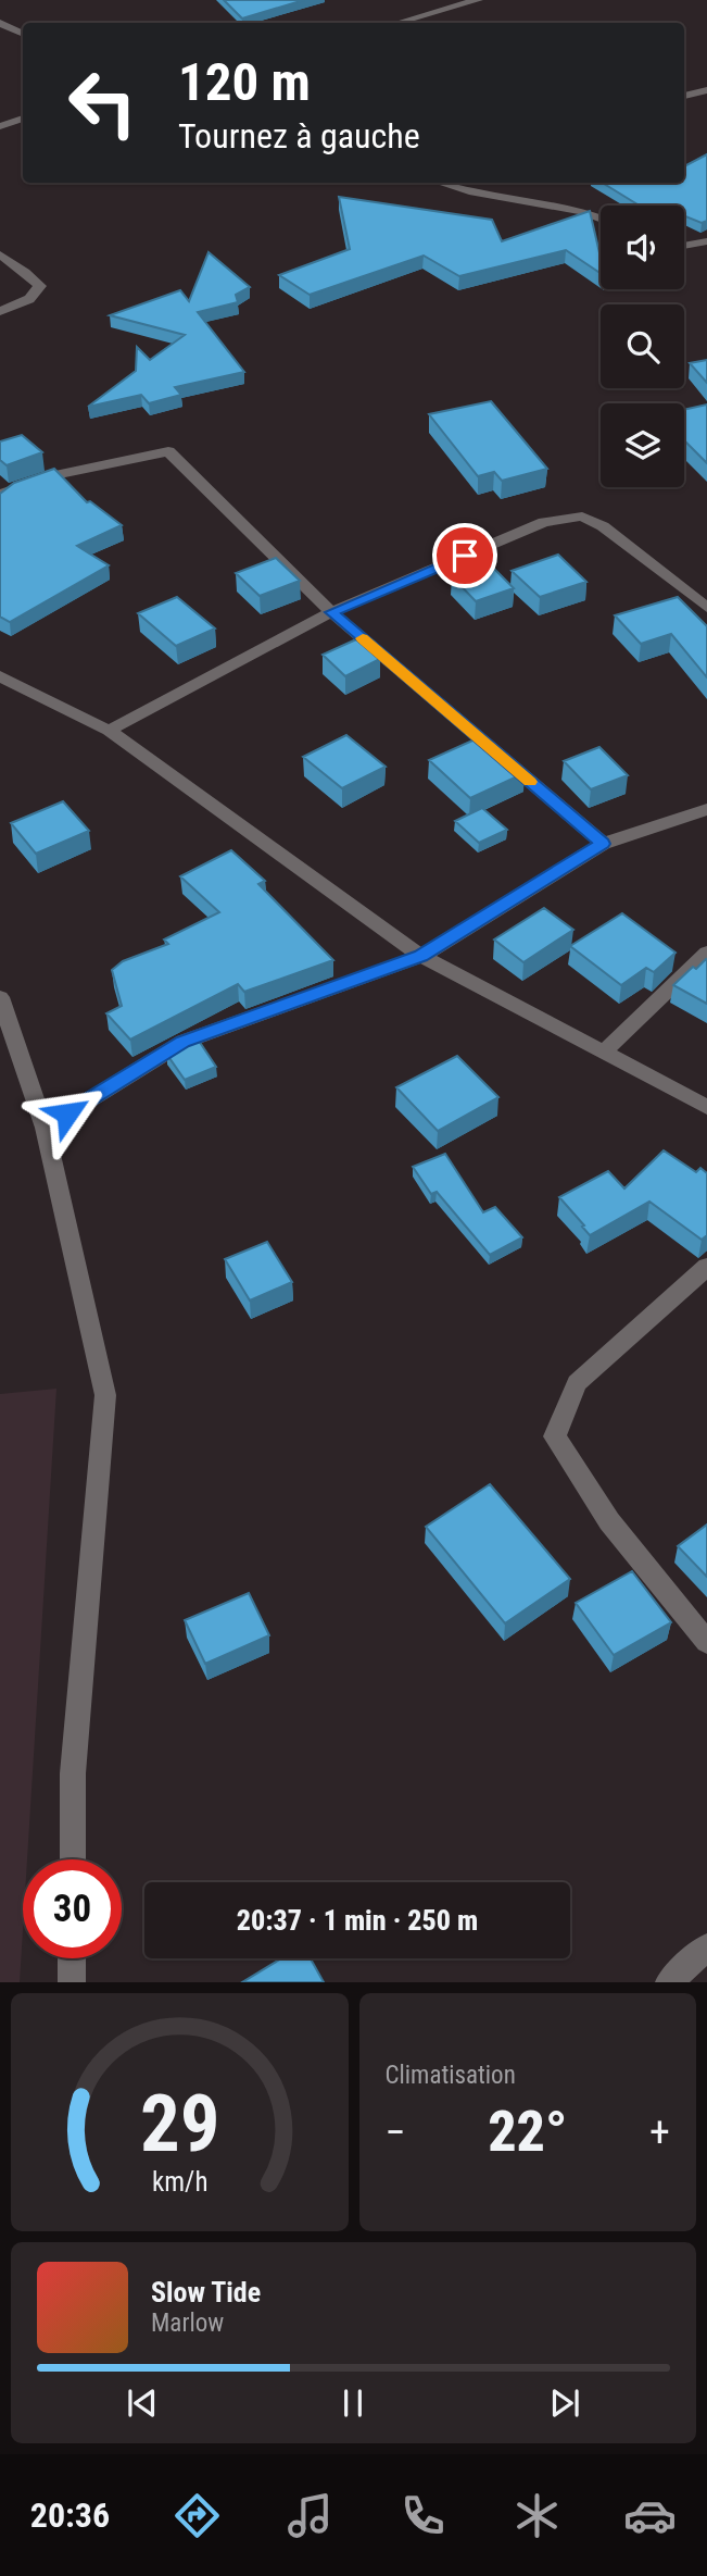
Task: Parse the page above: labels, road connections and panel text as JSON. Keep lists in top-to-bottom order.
{
  "page": {
    "turn": ["120 m", "Tournez à gauche"],
    "limit": "30",
    "trip": "20:37 · 1 min · 250 m",
    "tile": "Climatisation",
    "heat": ["−", "22°", "+"],
    "song": ["Slow Tide", "Marlow"],
    "tabs": "20:36",
    "gauge": ["29", "km/h"]
  }
}
